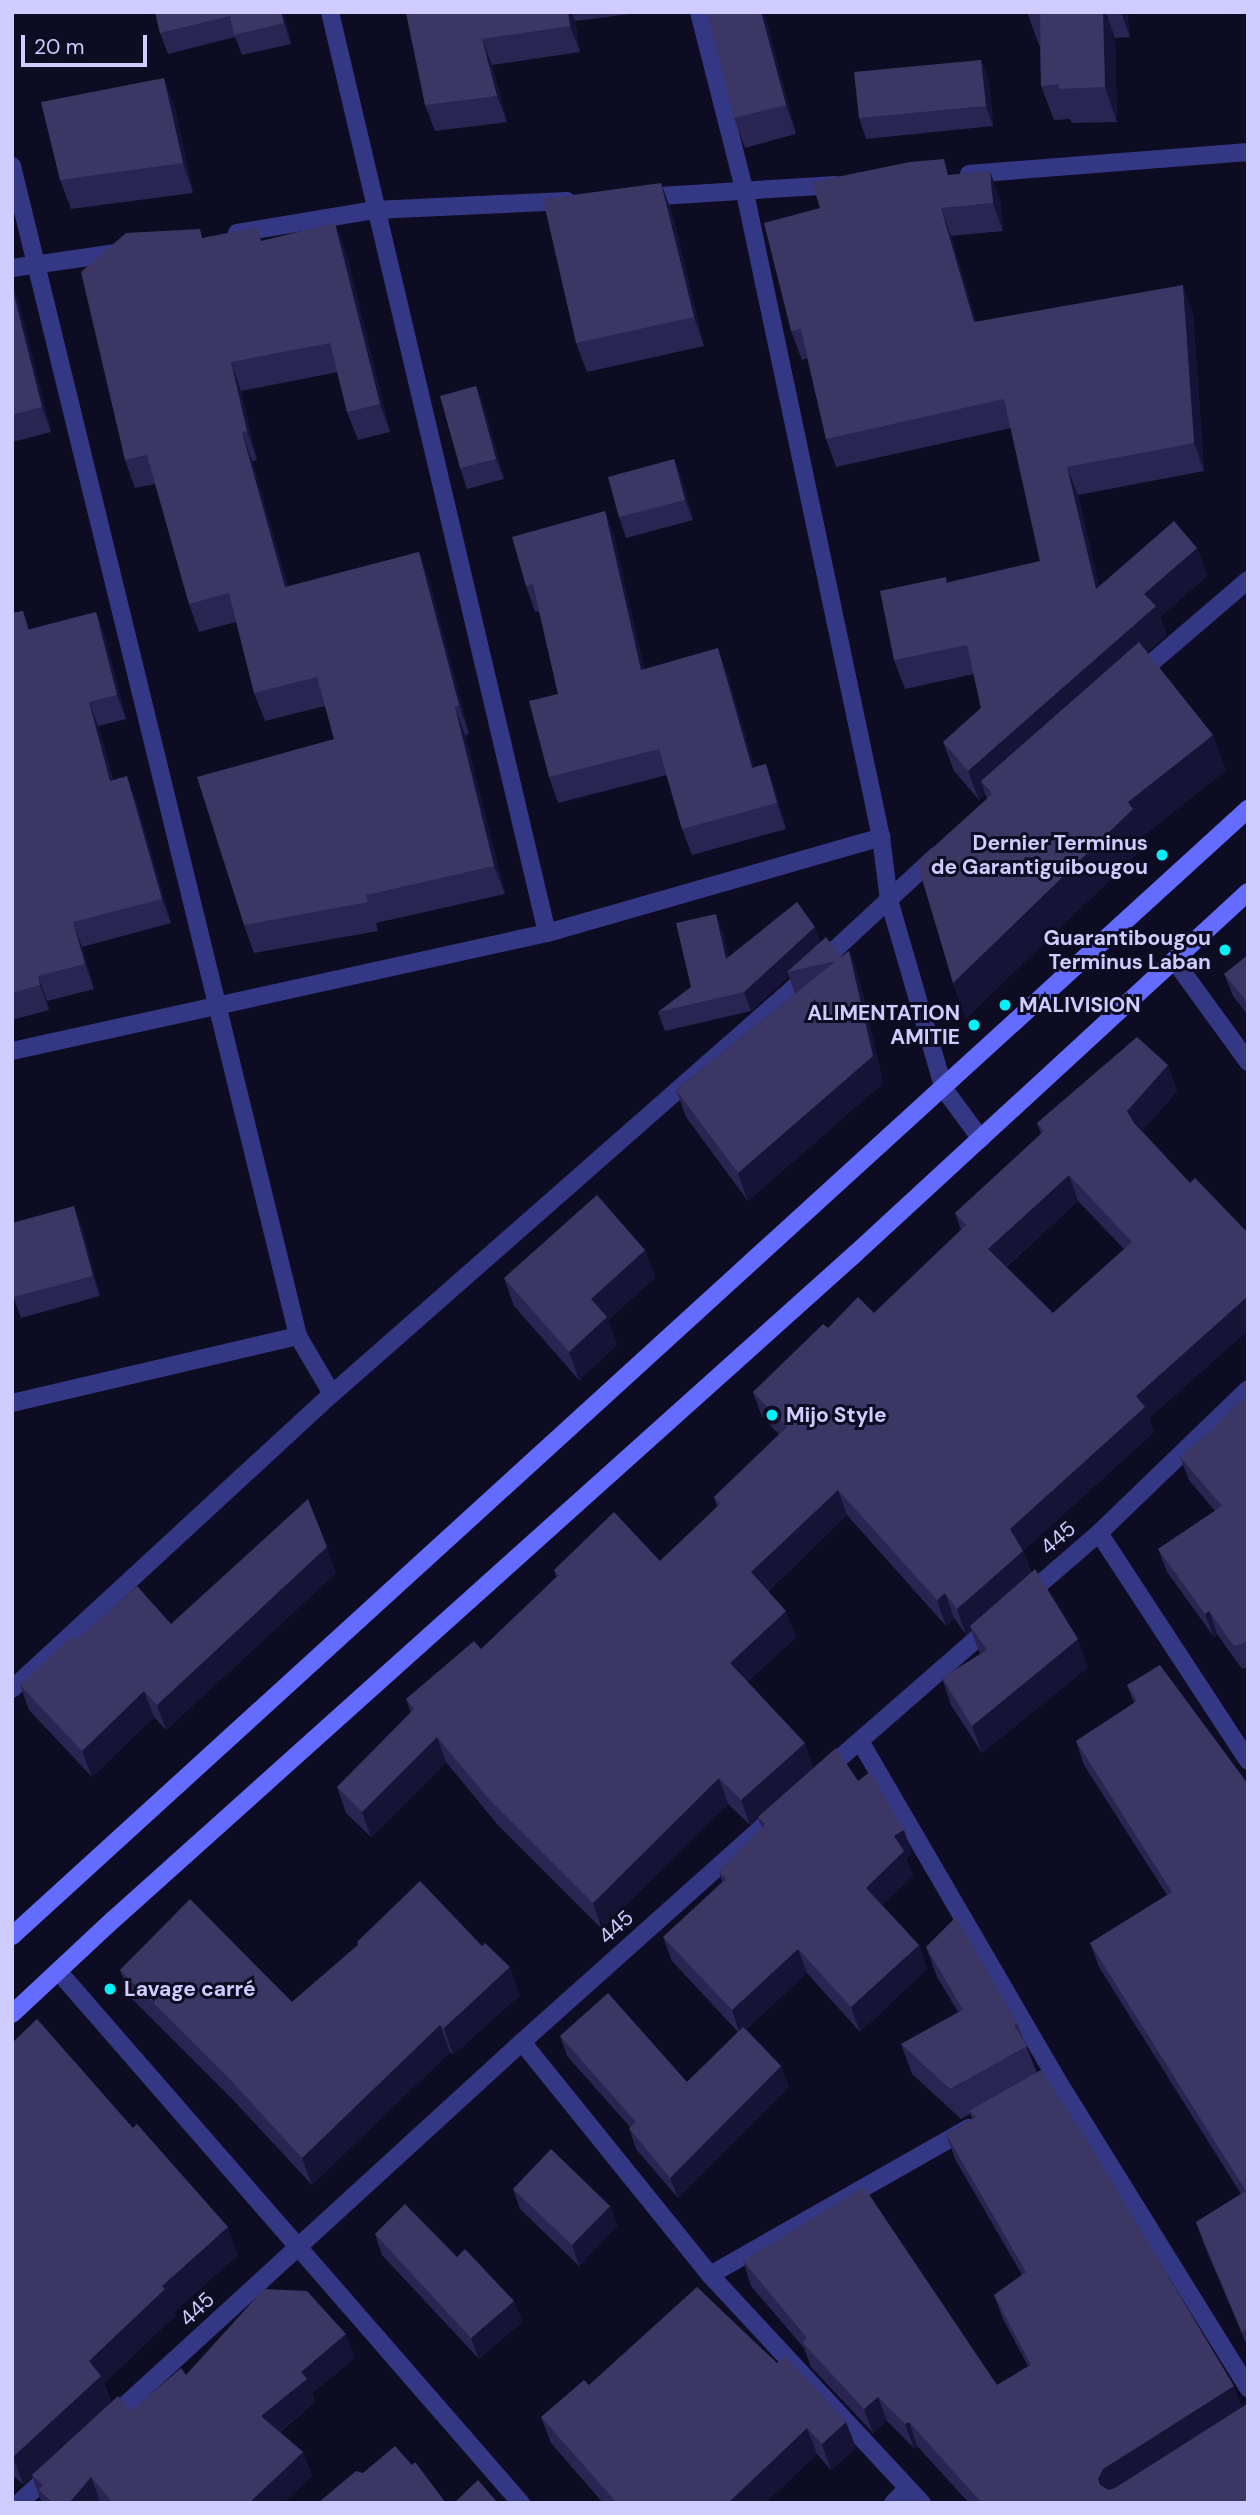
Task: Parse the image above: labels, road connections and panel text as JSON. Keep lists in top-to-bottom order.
{
  "streets": {
    "street": ["445"]
  },
  "places": [
    "Dernier Terminus de Garantiguibougou",
    "Guarantibougou Terminus Laban",
    "MALIVISION",
    "ALIMENTATION AMITIE",
    "Mijo Style",
    "Lavage carré"
  ],
  "scale_bar": "20 m"
}
